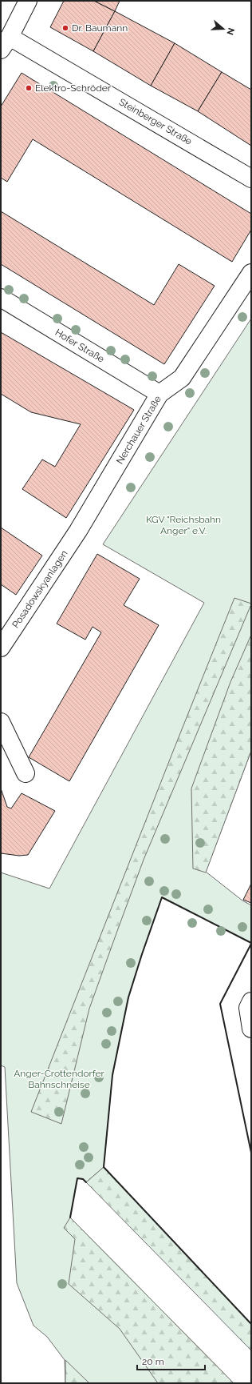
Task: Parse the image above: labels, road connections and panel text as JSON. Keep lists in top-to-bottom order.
{
  "streets": {
    "street": [
      "Steinberger Straße",
      "Hofer Straße",
      "Nerchauer Straße",
      "Posadowskyanlagen"
    ]
  },
  "crossings": [
    ["Hofer Straße", "Nerchauer Straße"],
    ["Nerchauer Straße", "Posadowskyanlagen"]
  ],
  "parks": ["KGV \"Reichsbahn Anger\" e.V.", "Anger-Crottendorfer Bahnschneise"],
  "places": ["Dr. Baumann", "Elektro-Schröder"],
  "scale_bar": "20 m",
  "north": "right"
}
